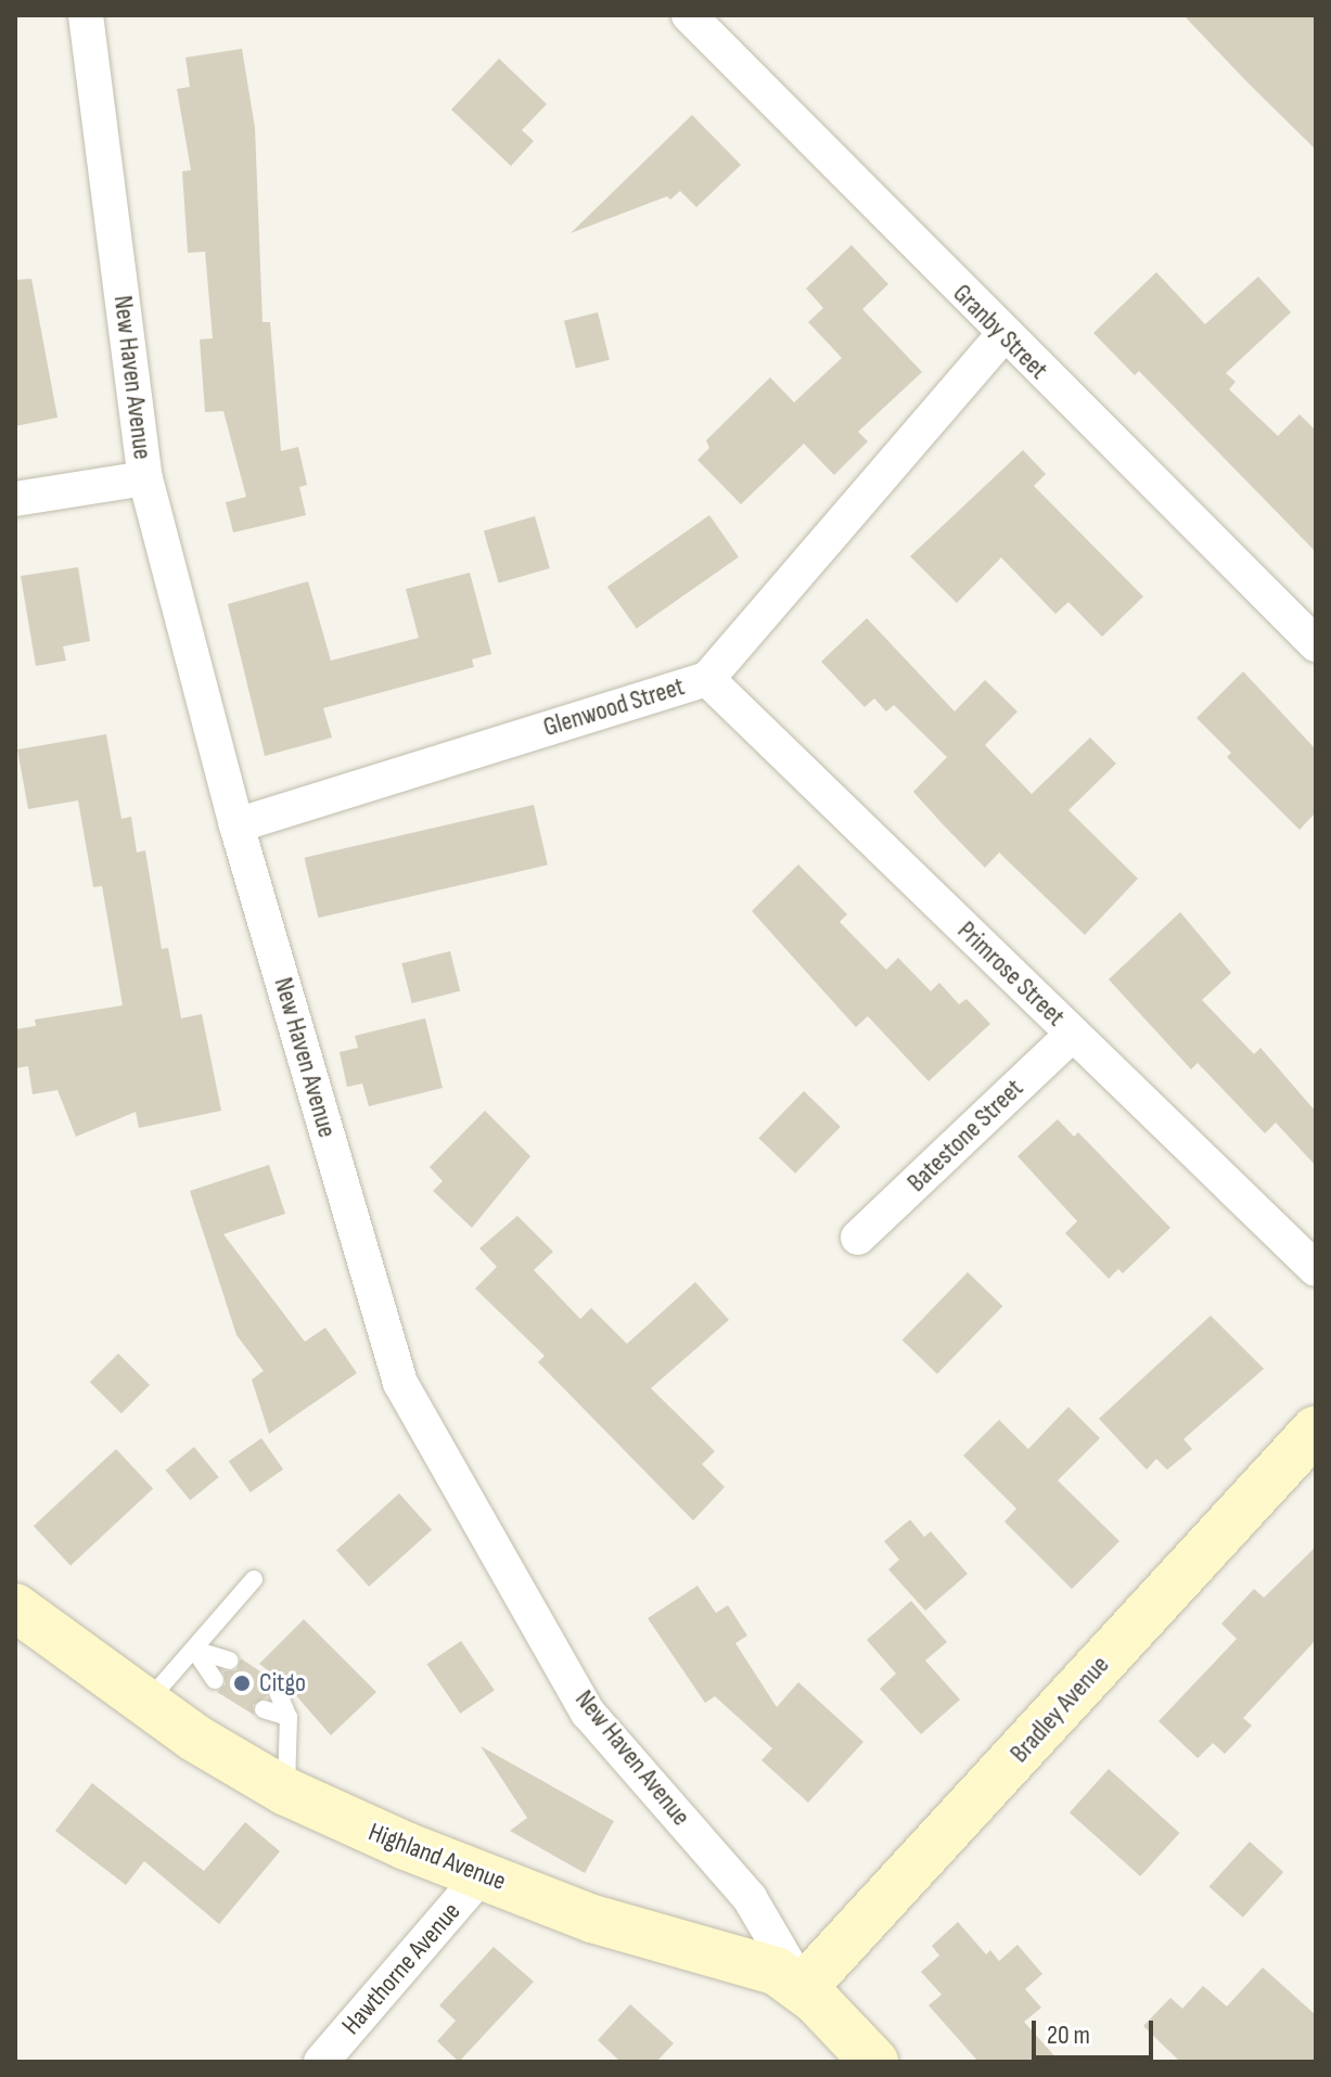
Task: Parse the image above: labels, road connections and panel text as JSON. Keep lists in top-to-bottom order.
{
  "streets": {
    "main road": ["Bradley Avenue", "Highland Avenue"],
    "street": [
      "Granby Street",
      "New Haven Avenue",
      "Glenwood Street",
      "Primrose Street",
      "Batestone Street",
      "Hawthorne Avenue"
    ]
  },
  "crossings": [
    ["Granby Street", "Glenwood Street"],
    ["New Haven Avenue", "Glenwood Street"],
    ["New Haven Avenue", "Bradley Avenue"],
    ["New Haven Avenue", "Highland Avenue"],
    ["Glenwood Street", "Primrose Street"],
    ["Primrose Street", "Batestone Street"],
    ["Bradley Avenue", "Highland Avenue"],
    ["Highland Avenue", "Hawthorne Avenue"]
  ],
  "places": ["Citgo"],
  "scale_bar": "20 m"
}
